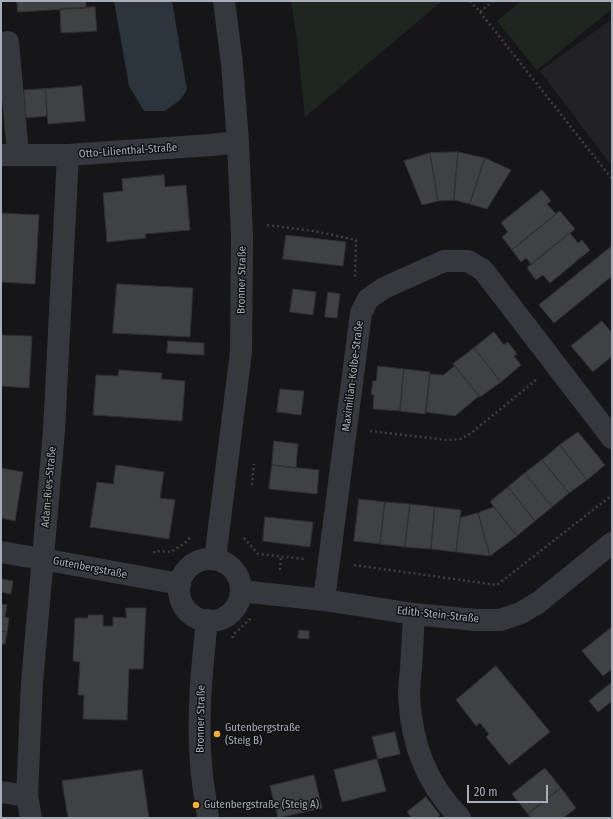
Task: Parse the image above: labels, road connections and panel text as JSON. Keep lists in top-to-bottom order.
{
  "streets": {
    "street": [
      "Otto-Lilienthal-Straße",
      "Bronner Straße",
      "Maximilian-Kolbe-Straße",
      "Adam-Ries-Straße",
      "Gutenbergstraße",
      "Edith-Stein-Straße"
    ]
  },
  "crossings": [
    ["Otto-Lilienthal-Straße", "Bronner Straße"],
    ["Otto-Lilienthal-Straße", "Adam-Ries-Straße"],
    ["Bronner Straße", "Gutenbergstraße"],
    ["Bronner Straße", "Edith-Stein-Straße"],
    ["Maximilian-Kolbe-Straße", "Edith-Stein-Straße"],
    ["Adam-Ries-Straße", "Gutenbergstraße"],
    ["Gutenbergstraße", "Edith-Stein-Straße"]
  ],
  "places": ["Gutenbergstraße (Steig B)", "Gutenbergstraße (Steig A)"],
  "scale_bar": "20 m"
}
